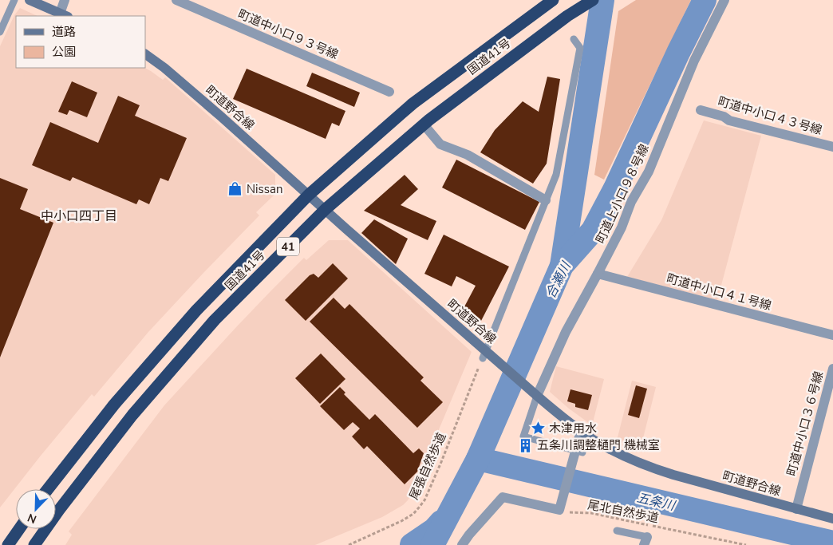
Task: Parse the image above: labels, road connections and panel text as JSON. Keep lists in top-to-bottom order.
{
  "streets": {
    "highway": ["国道41号", "41"],
    "street": [
      "町道中小口９３号線",
      "町道野合線",
      "町道中小口４３号線",
      "町道上小口９８号線",
      "町道中小口４１号線",
      "町道中小口３６号線"
    ],
    "path": ["尾張自然歩道", "尾北自然歩道"]
  },
  "crossings": [
    ["国道41号", "町道野合線"],
    ["町道野合線", "町道上小口９８号線"],
    ["町道野合線", "町道中小口３６号線"],
    ["町道野合線", "尾張自然歩道"],
    ["町道上小口９８号線", "町道中小口４１号線"]
  ],
  "districts": ["中小口四丁目"],
  "water": ["合瀬川", "五条川"],
  "places": {
    "shop": ["Nissan"],
    "place": ["木津用水"],
    "building": ["五条川調整樋門 機械室"]
  },
  "legend": ["道路", "公園"],
  "north": "bottom left"
}
